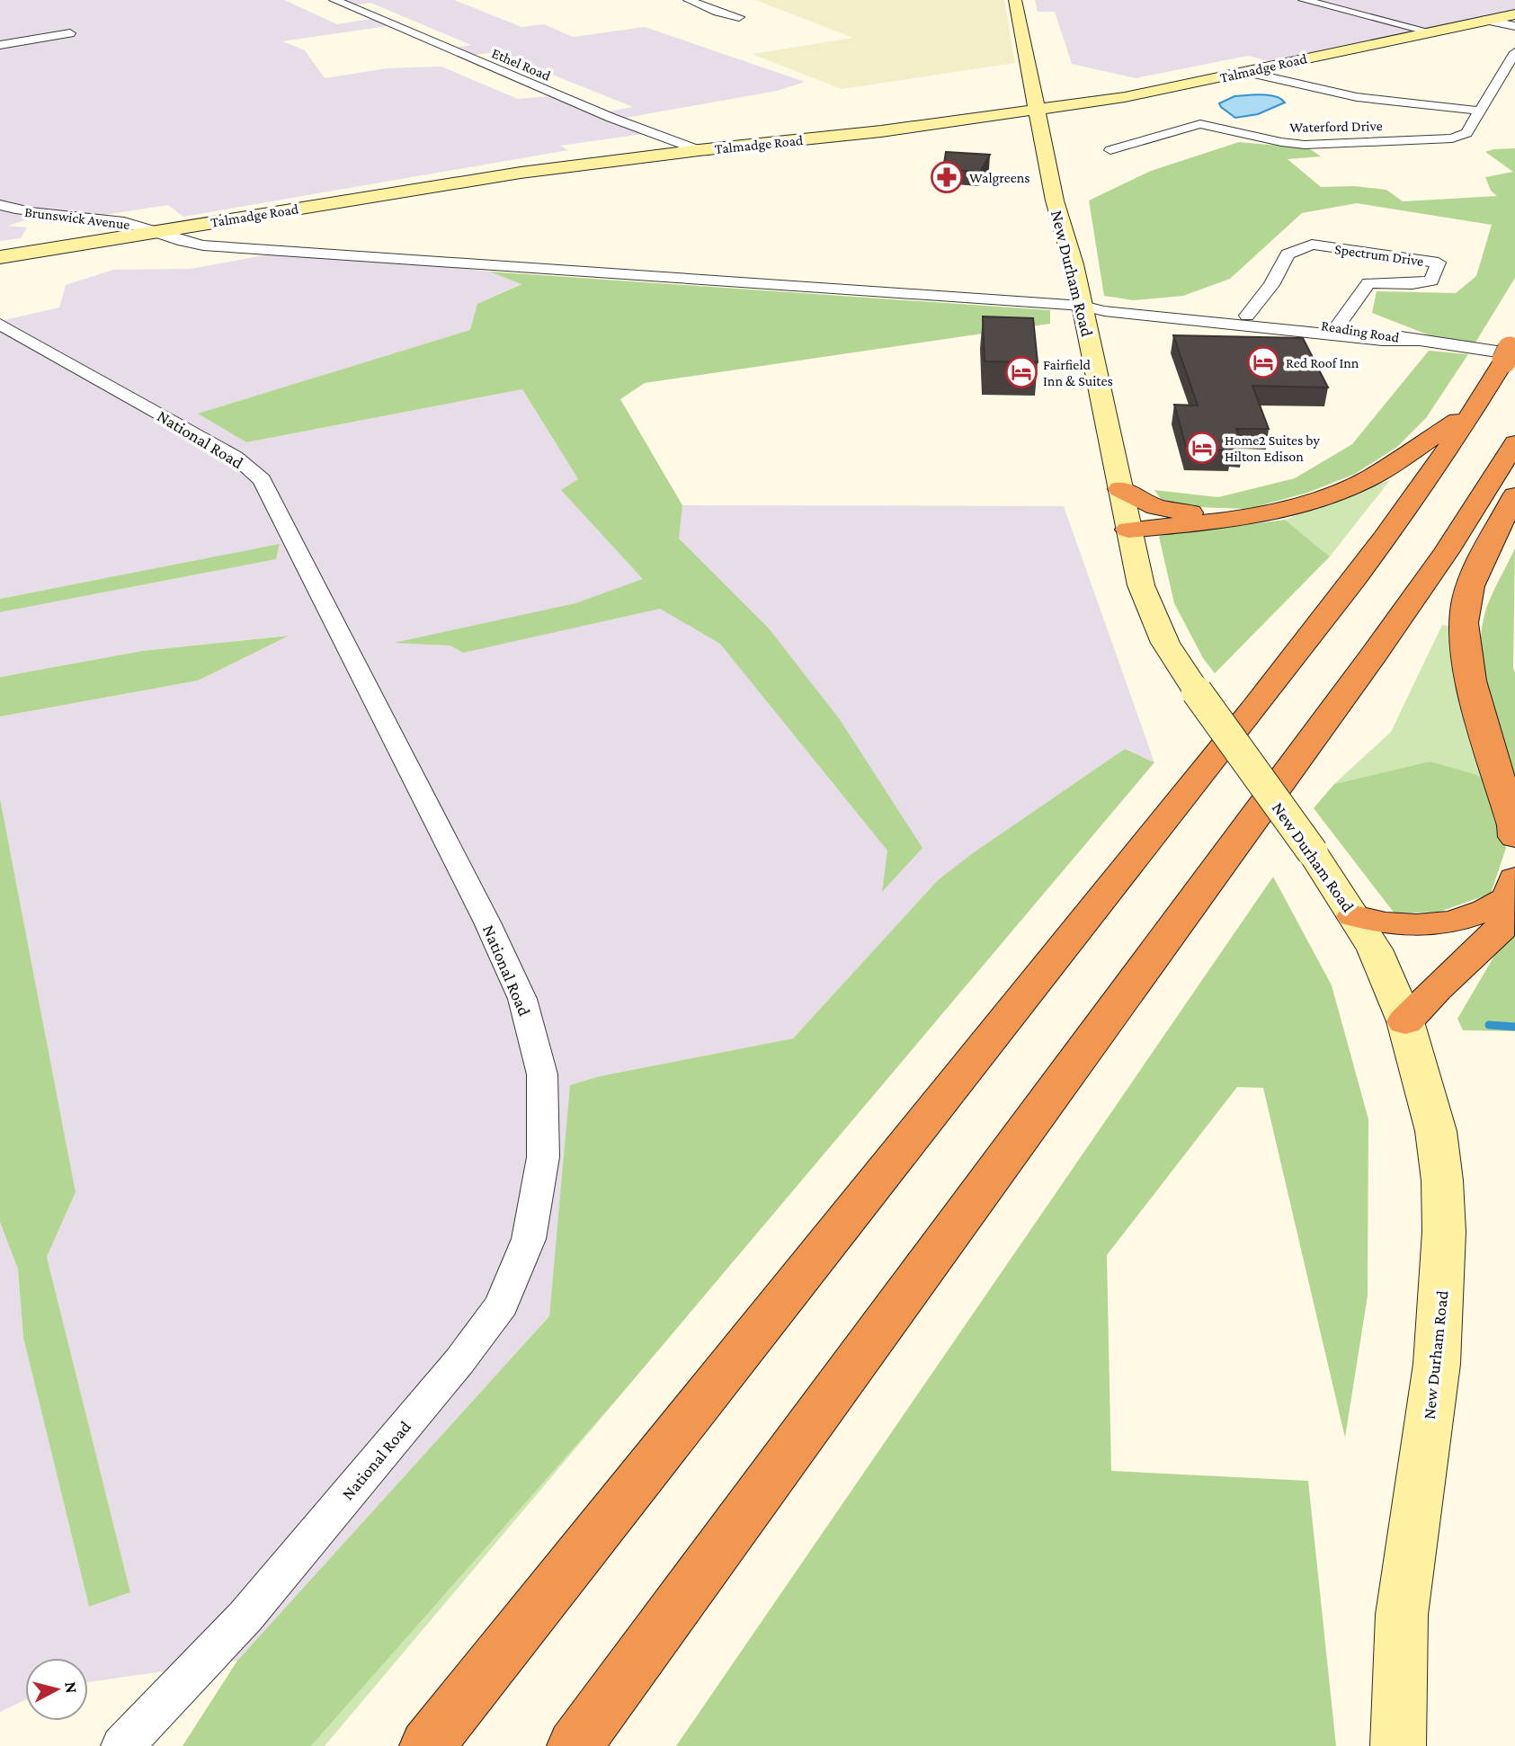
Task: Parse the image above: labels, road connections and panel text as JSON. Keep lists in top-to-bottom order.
{
  "streets": {
    "street": [
      "Ethel Road",
      "Talmadge Road",
      "Waterford Drive",
      "Brunswick Avenue",
      "Spectrum Drive",
      "New Durham Road",
      "Reading Road",
      "National Road"
    ]
  },
  "crossings": [
    ["Ethel Road", "Talmadge Road"],
    ["Talmadge Road", "Waterford Drive"],
    ["Talmadge Road", "Brunswick Avenue"],
    ["Talmadge Road", "New Durham Road"],
    ["Brunswick Avenue", "New Durham Road"],
    ["Brunswick Avenue", "Reading Road"],
    ["Spectrum Drive", "Reading Road"],
    ["New Durham Road", "Reading Road"]
  ],
  "places": {
    "pharmacy": ["Walgreens"],
    "hotel": ["Red Roof Inn", "Fairfield Inn & Suites", "Home2 Suites by Hilton Edison"]
  },
  "north": "right"
}
